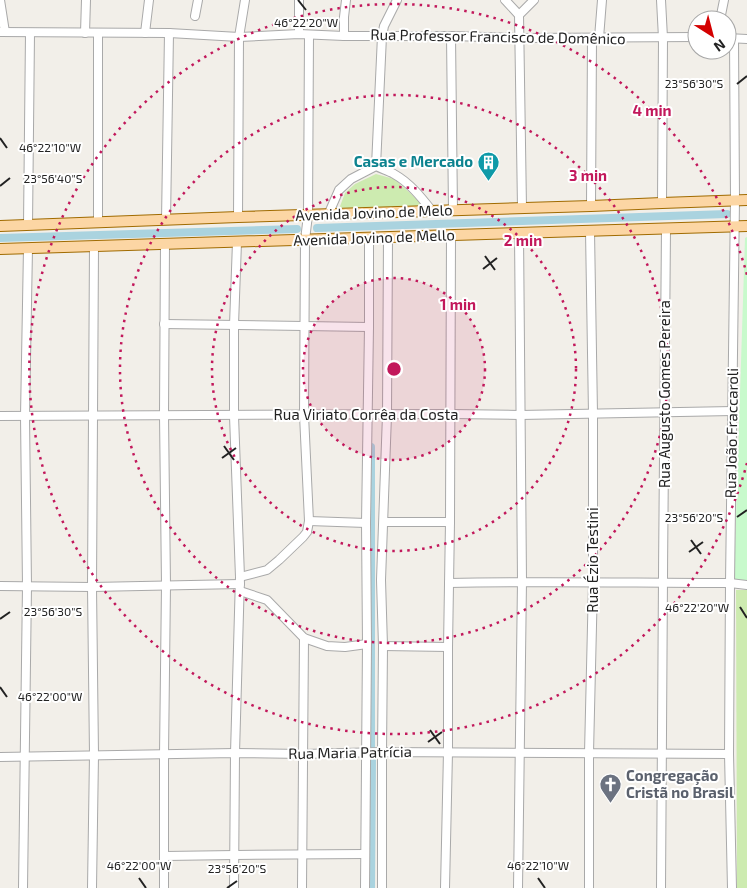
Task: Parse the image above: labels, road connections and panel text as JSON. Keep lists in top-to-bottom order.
{
  "streets": {
    "main road": ["Avenida Jovino de Melo", "Avenida Jovino de Mello"],
    "street": [
      "Rua Professor Francisco de Domênico",
      "Rua Augusto Gomes Pereira",
      "Rua Viriato Corrêa da Costa",
      "Rua João Fraccaroli",
      "Rua Ézio Testini",
      "Rua Maria Patrícia"
    ]
  },
  "crossings": [
    ["Avenida Jovino de Melo", "Rua João Fraccaroli"],
    ["Avenida Jovino de Mello", "Rua Augusto Gomes Pereira"],
    ["Avenida Jovino de Mello", "Rua João Fraccaroli"],
    ["Avenida Jovino de Mello", "Rua Ézio Testini"],
    ["Rua Augusto Gomes Pereira", "Rua Viriato Corrêa da Costa"],
    ["Rua Augusto Gomes Pereira", "Rua Maria Patrícia"],
    ["Rua Viriato Corrêa da Costa", "Rua João Fraccaroli"],
    ["Rua Viriato Corrêa da Costa", "Rua Ézio Testini"],
    ["Rua João Fraccaroli", "Rua Maria Patrícia"],
    ["Rua Ézio Testini", "Rua Maria Patrícia"]
  ],
  "places": {
    "building": ["Casas e Mercado"],
    "church": ["Congregação Cristã no Brasil"]
  },
  "north": "bottom right",
  "coordinates": [
    "46°22'20\"W",
    "23°56'30\"S",
    "46°22'10\"W",
    "23°56'40\"S",
    "23°56'20\"S",
    "46°22'00\"W"
  ],
  "rings": [
    "4 min",
    "3 min",
    "2 min",
    "1 min"
  ]
}
